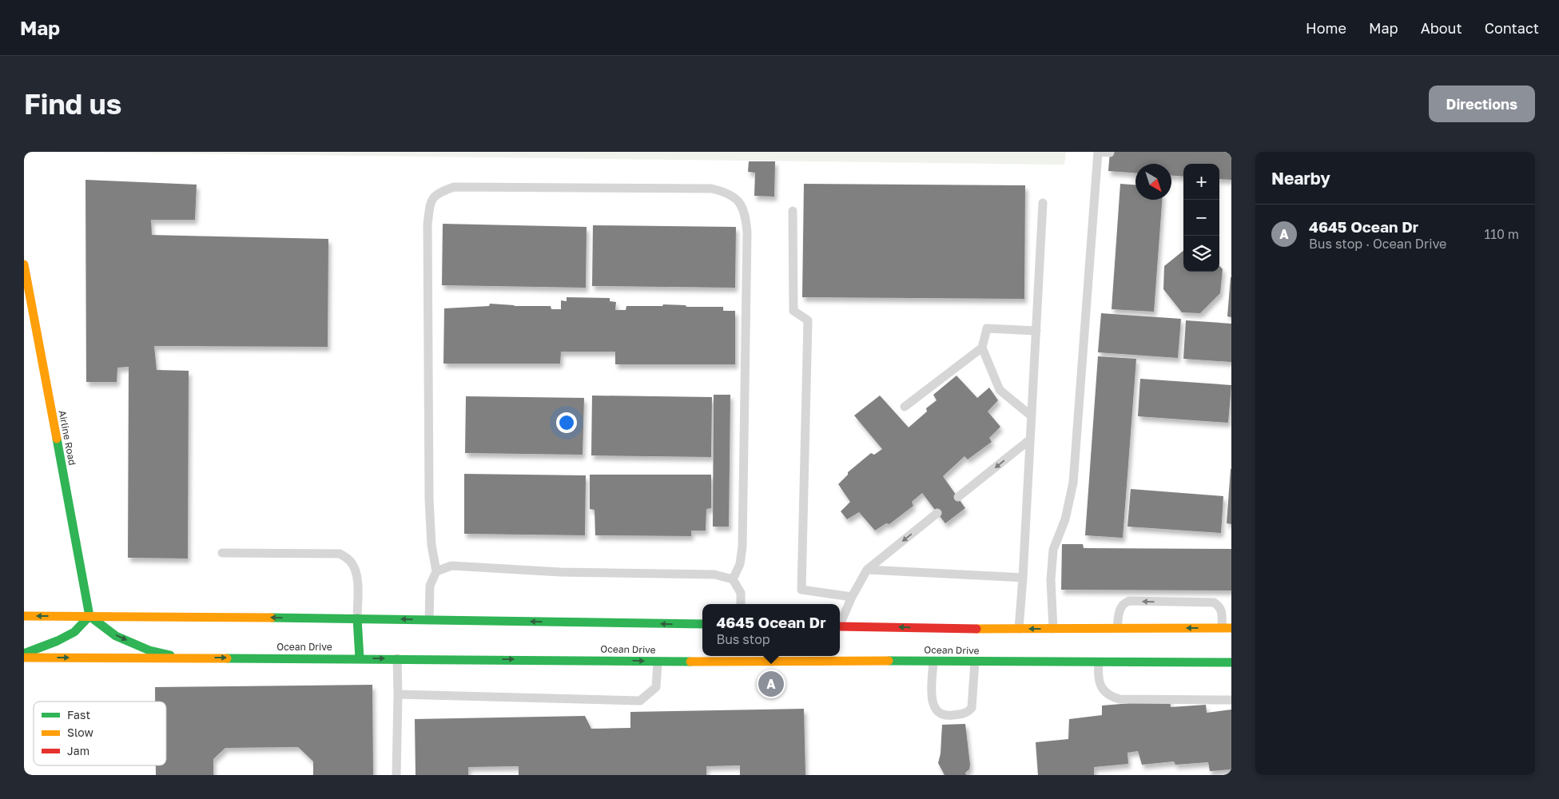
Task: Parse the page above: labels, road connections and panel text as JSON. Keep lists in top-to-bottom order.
{
  "streets": {
    "main road": ["Airline Road", "Ocean Drive"]
  },
  "legend": ["Fast", "Slow", "Jam"],
  "north": "bottom right",
  "page": {
    "header": "Map",
    "nav": [
      "Home",
      "Map",
      "About",
      "Contact"
    ],
    "buttons": "Directions",
    "title": "Find us",
    "heading": "Nearby",
    "map_buttons": ["+", "−"],
    "list": [
      {
        "mark": "A",
        "name": "4645 Ocean Dr",
        "note": "Bus stop · Ocean Drive",
        "value": "110 m"
      }
    ],
    "popup": ["4645 Ocean Dr", "Bus stop"],
    "pins": "A"
  }
}
